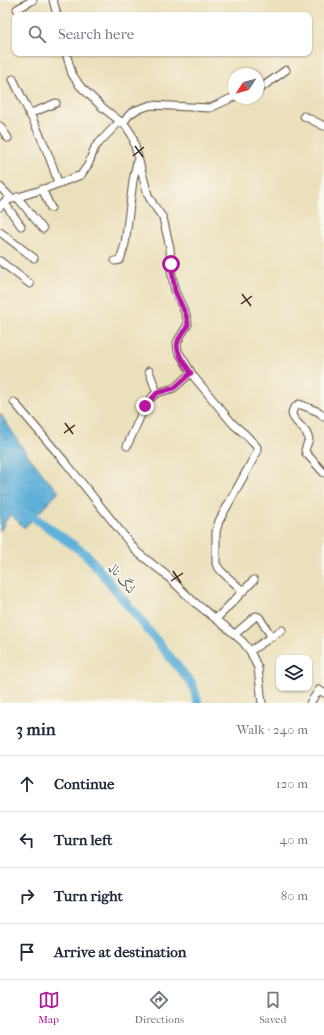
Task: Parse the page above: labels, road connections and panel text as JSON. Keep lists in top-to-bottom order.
{
  "water": ["لنگ نالہ"],
  "north": "bottom left",
  "page": {
    "search": "Search here",
    "heading": ["3 min", "Walk · 240 m"],
    "list": [
      ["Continue", "120 m"],
      ["Turn left", "40 m"],
      ["Turn right", "80 m"],
      "Arrive at destination"
    ],
    "nav": ["Map", "Directions", "Saved"]
  }
}
